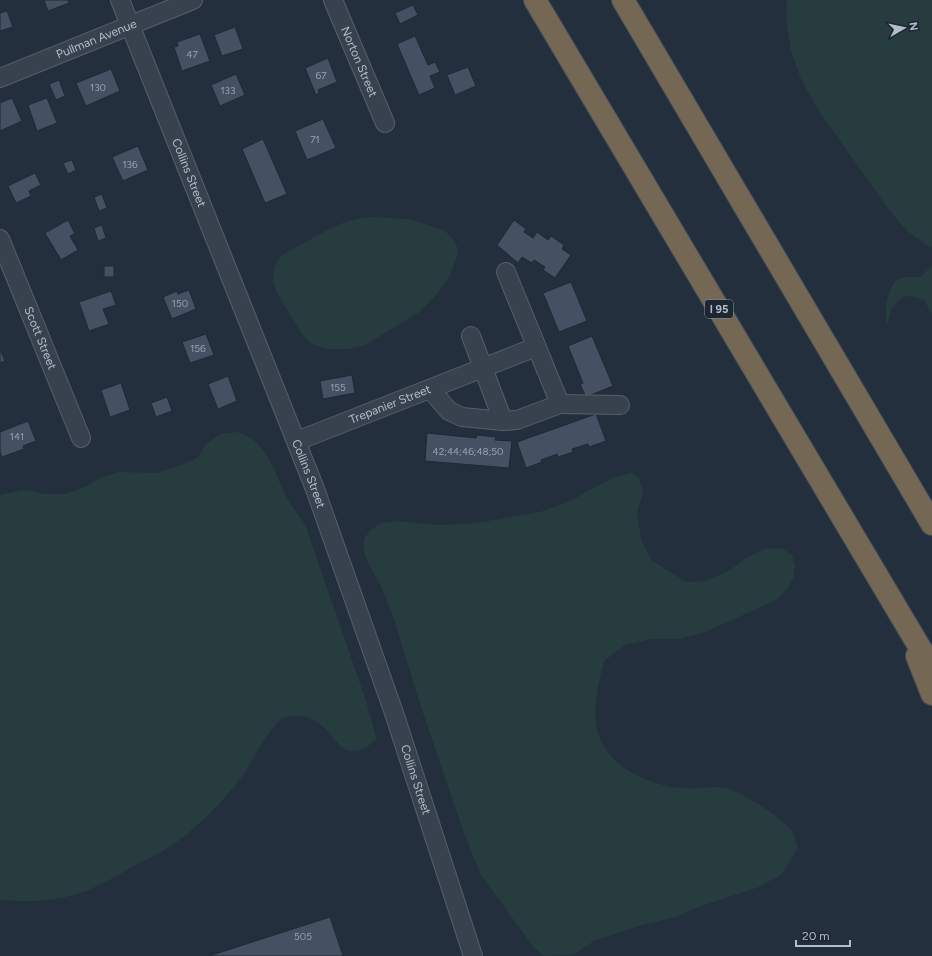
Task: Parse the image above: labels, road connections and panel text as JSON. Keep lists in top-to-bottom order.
{
  "streets": {
    "highway": ["I 95"],
    "street": [
      "Pullman Avenue",
      "Norton Street",
      "Collins Street",
      "Scott Street",
      "Trepanier Street"
    ]
  },
  "crossings": [
    ["Pullman Avenue", "Collins Street"],
    ["Collins Street", "Trepanier Street"]
  ],
  "house_numbers": [
    "47",
    "67",
    "130",
    "133",
    "71",
    "136",
    "150",
    "156",
    "155",
    "141",
    "42;44;46;48;50",
    "505"
  ],
  "scale_bar": "20 m",
  "north": "right"
}
